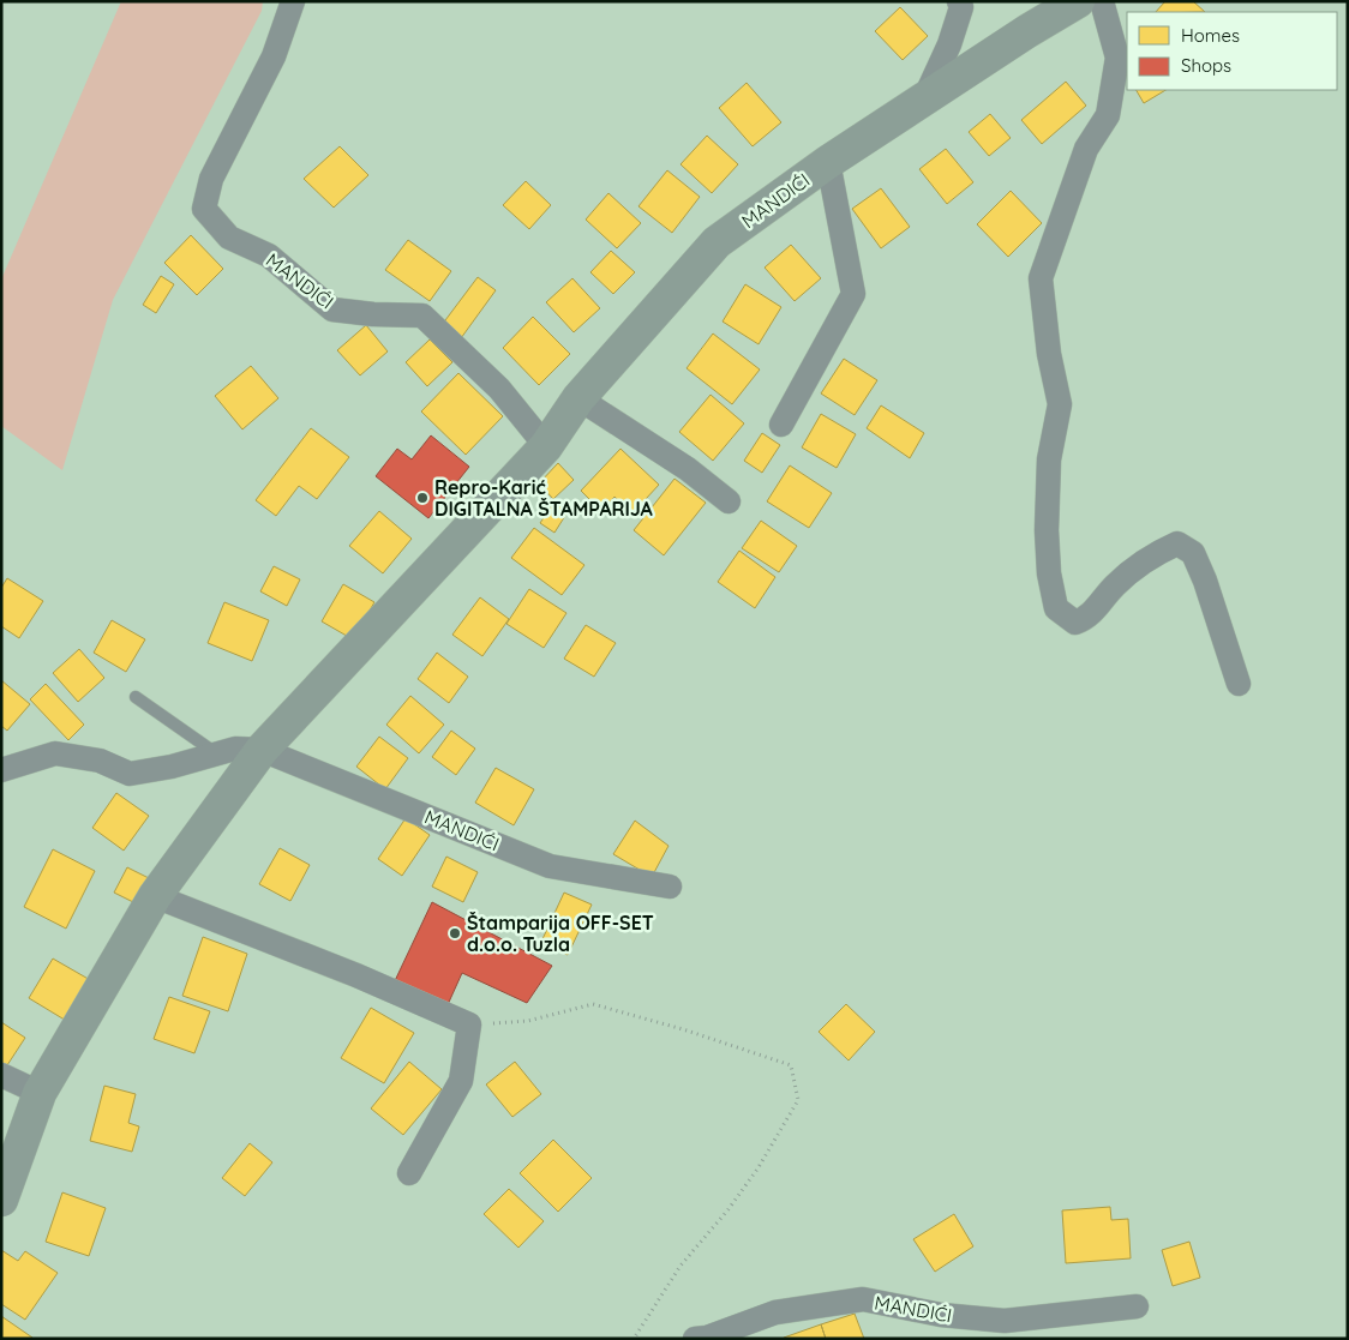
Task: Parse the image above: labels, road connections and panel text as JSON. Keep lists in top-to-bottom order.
{
  "streets": {
    "street": ["MANDIĆI"]
  },
  "places": ["Repro-Karić DIGITALNA ŠTAMPARIJA", "Štamparija OFF-SET d.o.o. Tuzla"],
  "legend": ["Homes", "Shops"]
}
